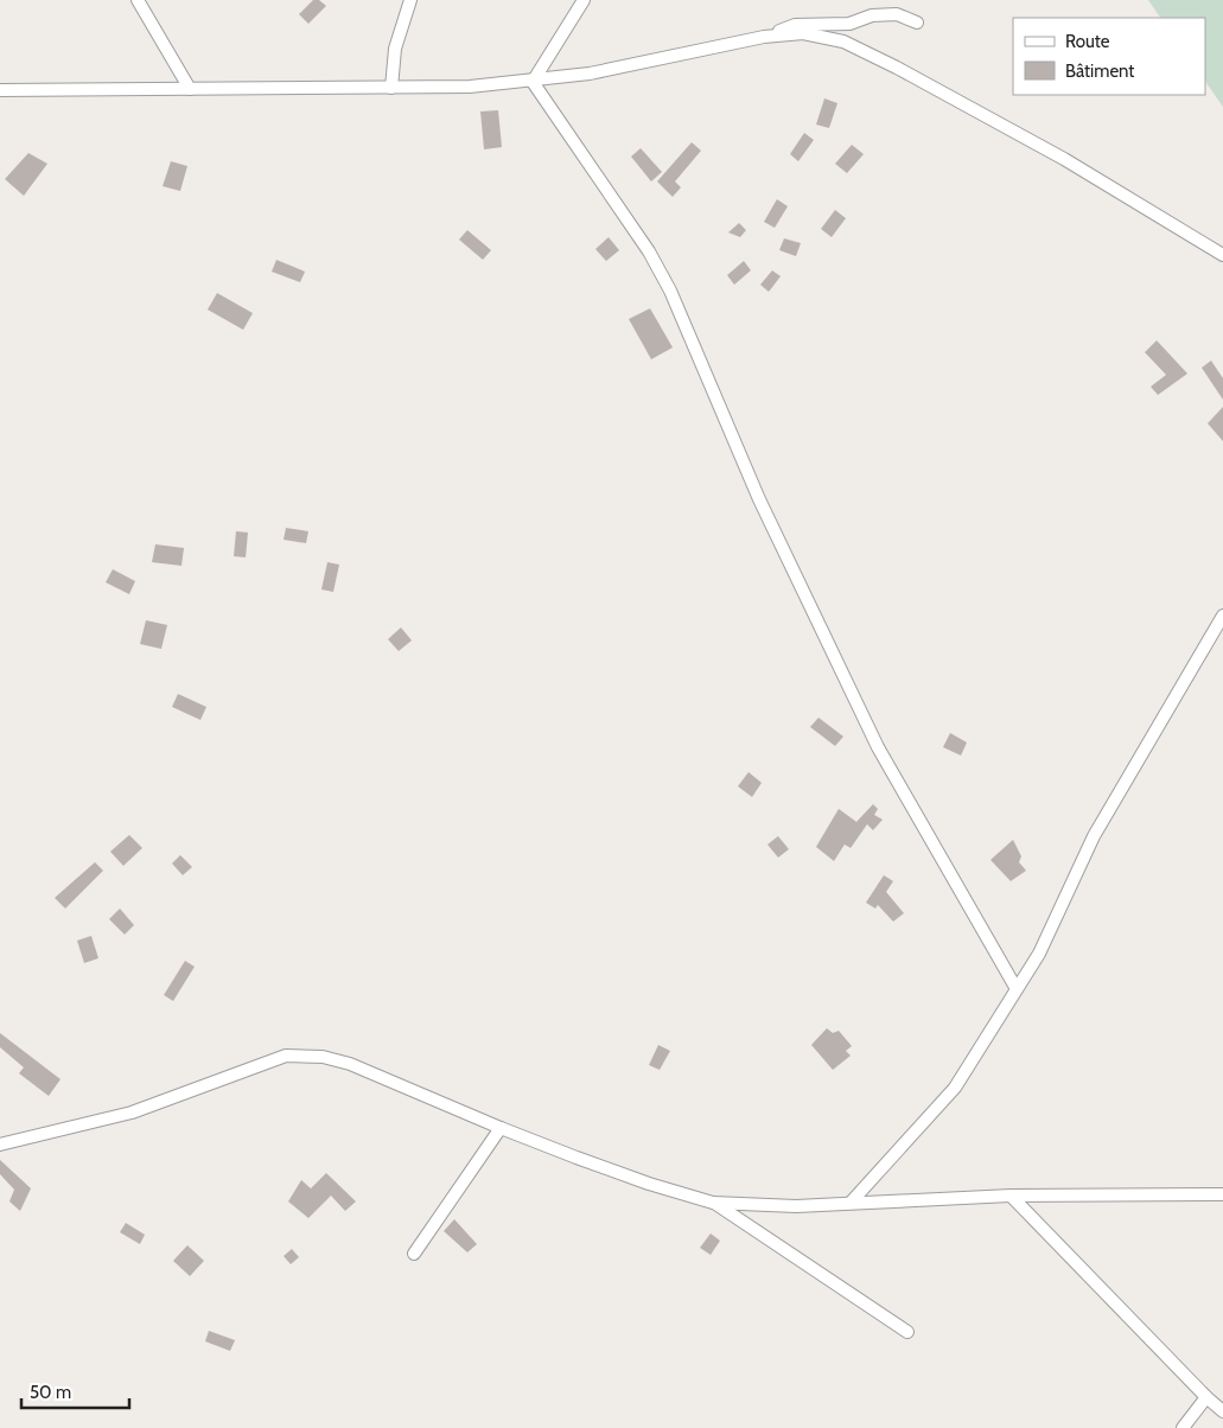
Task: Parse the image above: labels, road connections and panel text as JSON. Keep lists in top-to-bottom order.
{
  "legend": ["Route", "Bâtiment"],
  "scale_bar": "50 m"
}
